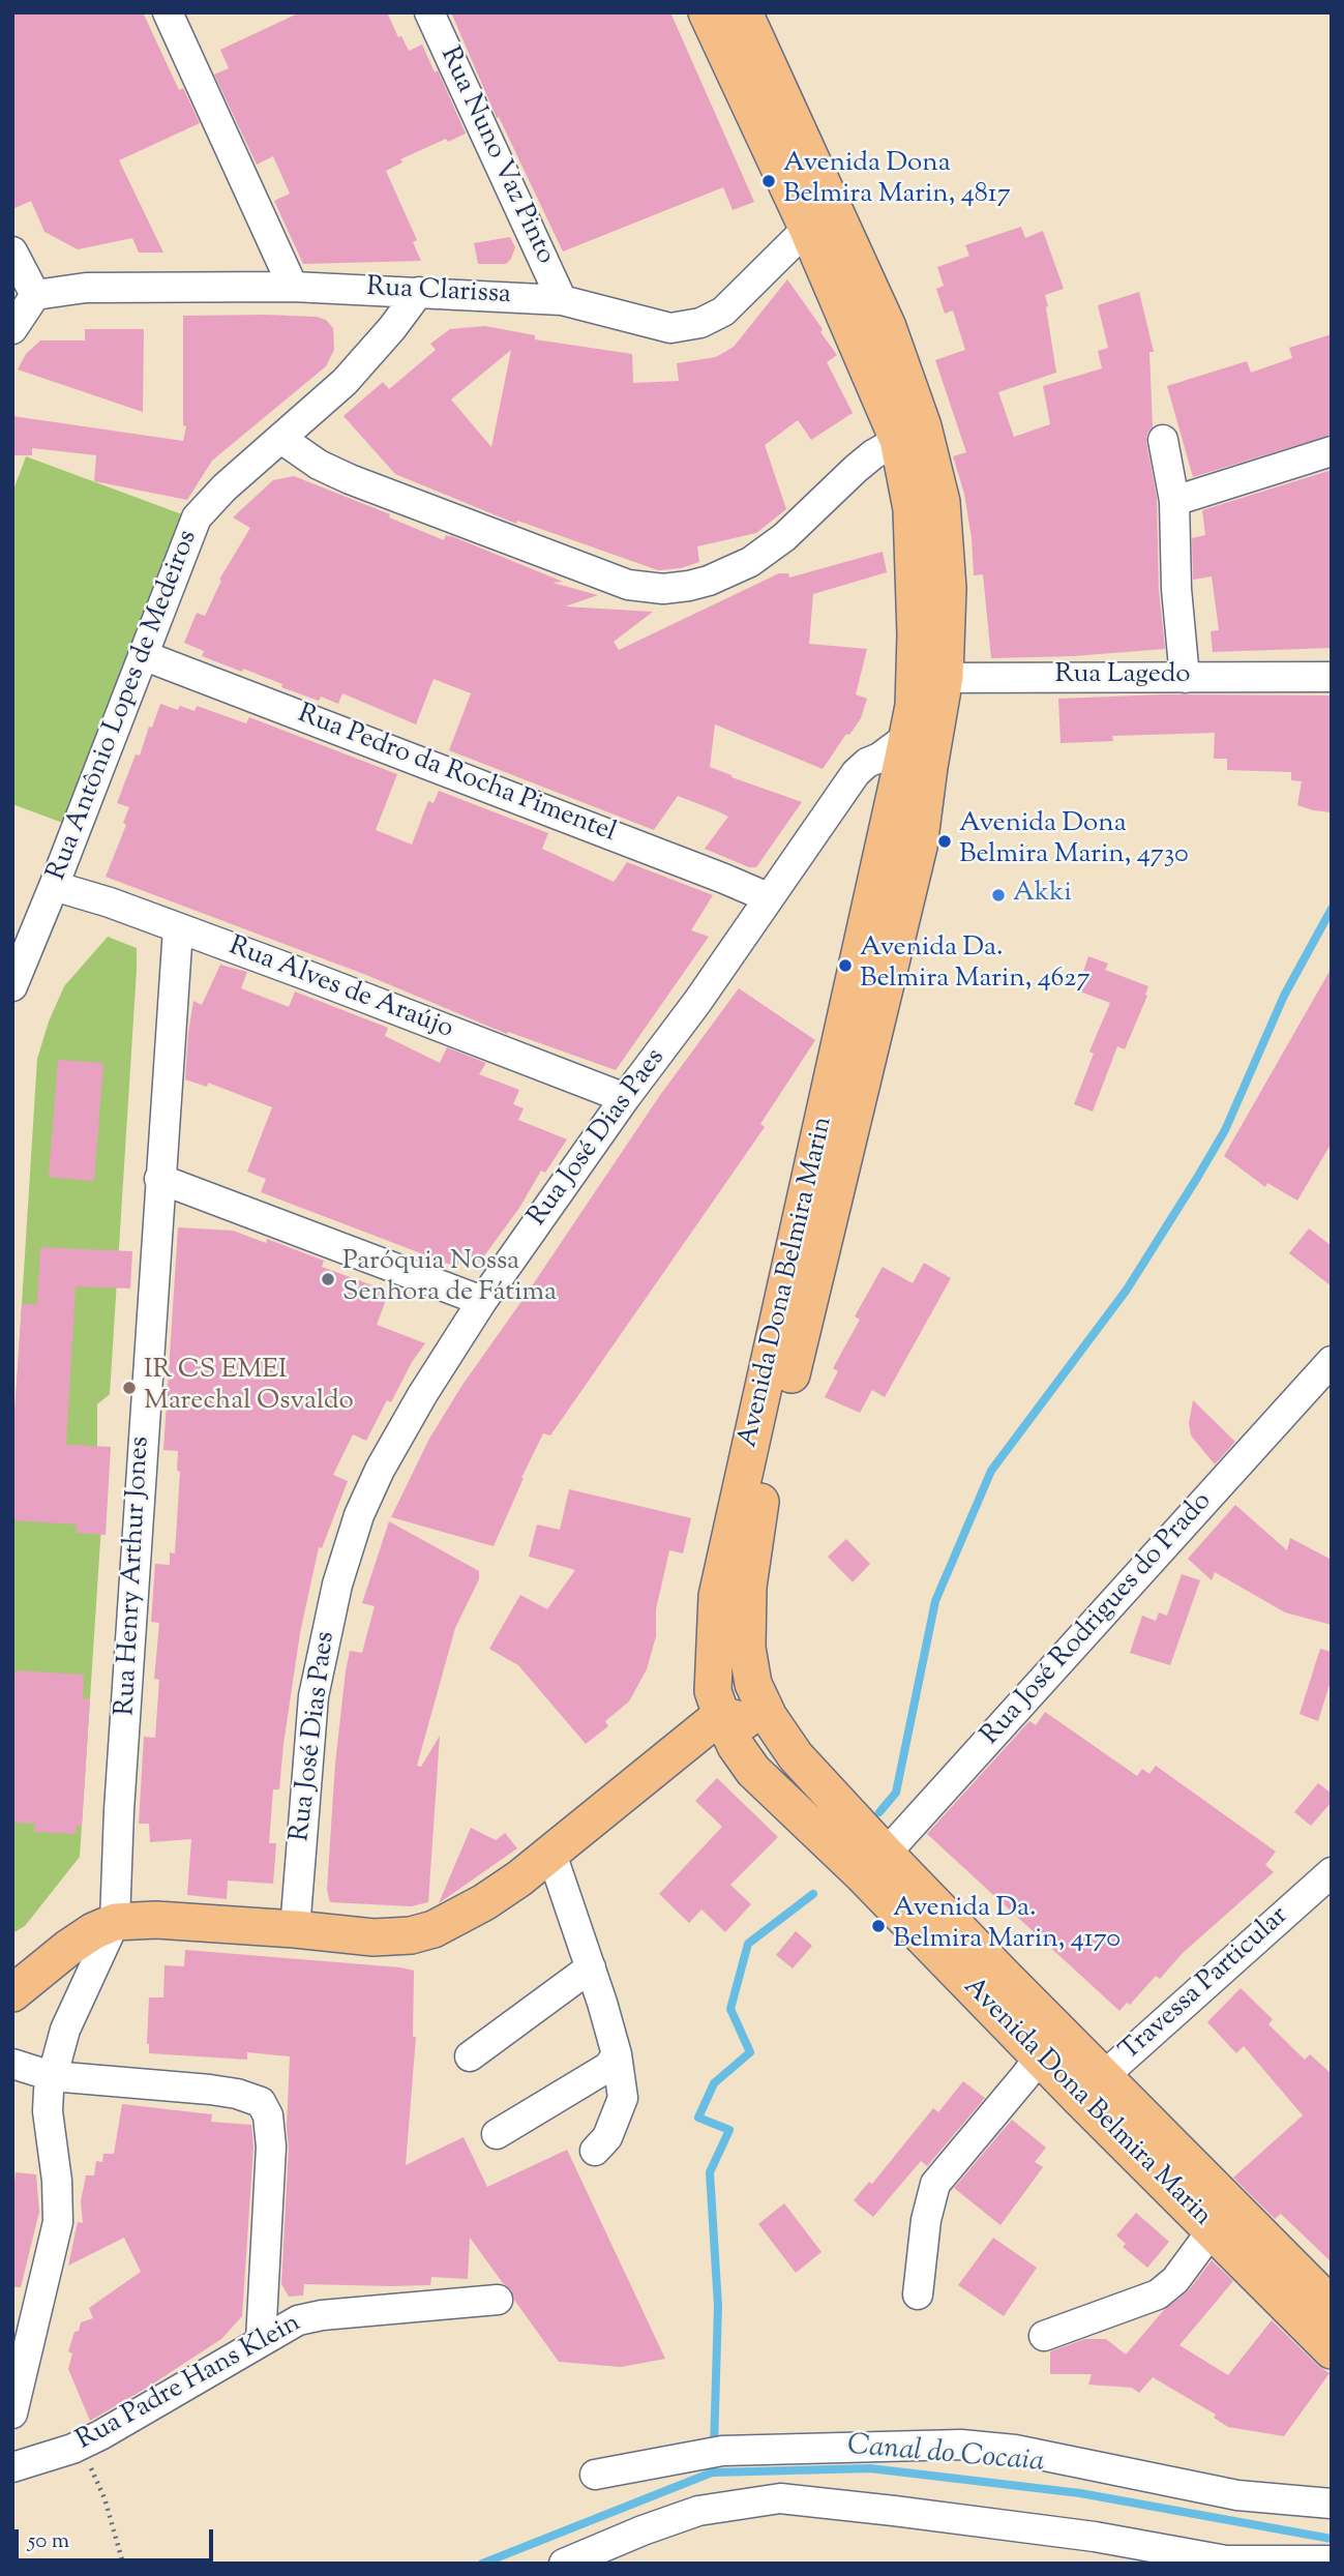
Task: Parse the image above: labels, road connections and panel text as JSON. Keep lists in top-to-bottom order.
{
  "streets": {
    "main road": ["Avenida Dona Belmira Marin"],
    "street": [
      "Rua Nuno Vaz Pinto",
      "Rua Clarissa",
      "Rua Lagedo",
      "Rua Antônio Lopes de Medeiros",
      "Rua Pedro da Rocha Pimentel",
      "Rua Alves de Araújo",
      "Rua José Dias Paes",
      "Rua Henry Arthur Jones",
      "Rua José Rodrigues do Prado",
      "Travessa Particular",
      "Rua Padre Hans Klein"
    ]
  },
  "crossings": [
    ["Rua Nuno Vaz Pinto", "Rua Clarissa"],
    ["Rua Clarissa", "Rua Antônio Lopes de Medeiros"],
    ["Rua Clarissa", "Avenida Dona Belmira Marin"],
    ["Rua Lagedo", "Avenida Dona Belmira Marin"],
    ["Rua Antônio Lopes de Medeiros", "Rua Pedro da Rocha Pimentel"],
    ["Rua Antônio Lopes de Medeiros", "Rua Alves de Araújo"],
    ["Rua Pedro da Rocha Pimentel", "Rua José Dias Paes"],
    ["Rua Alves de Araújo", "Rua José Dias Paes"],
    ["Rua Alves de Araújo", "Rua Henry Arthur Jones"],
    ["Rua José Dias Paes", "Avenida Dona Belmira Marin"],
    ["Avenida Dona Belmira Marin", "Rua José Rodrigues do Prado"],
    ["Avenida Dona Belmira Marin", "Travessa Particular"]
  ],
  "water": ["Canal do Cocaia"],
  "places": [
    "Avenida Dona Belmira Marin, 4817",
    "Avenida Dona Belmira Marin, 4730",
    "Akki",
    "Avenida Da. Belmira Marin, 4627",
    "Paróquia Nossa Senhora de Fátima",
    "IR CS EMEI Marechal Osvaldo",
    "Avenida Da. Belmira Marin, 4170"
  ],
  "scale_bar": "50 m"
}
